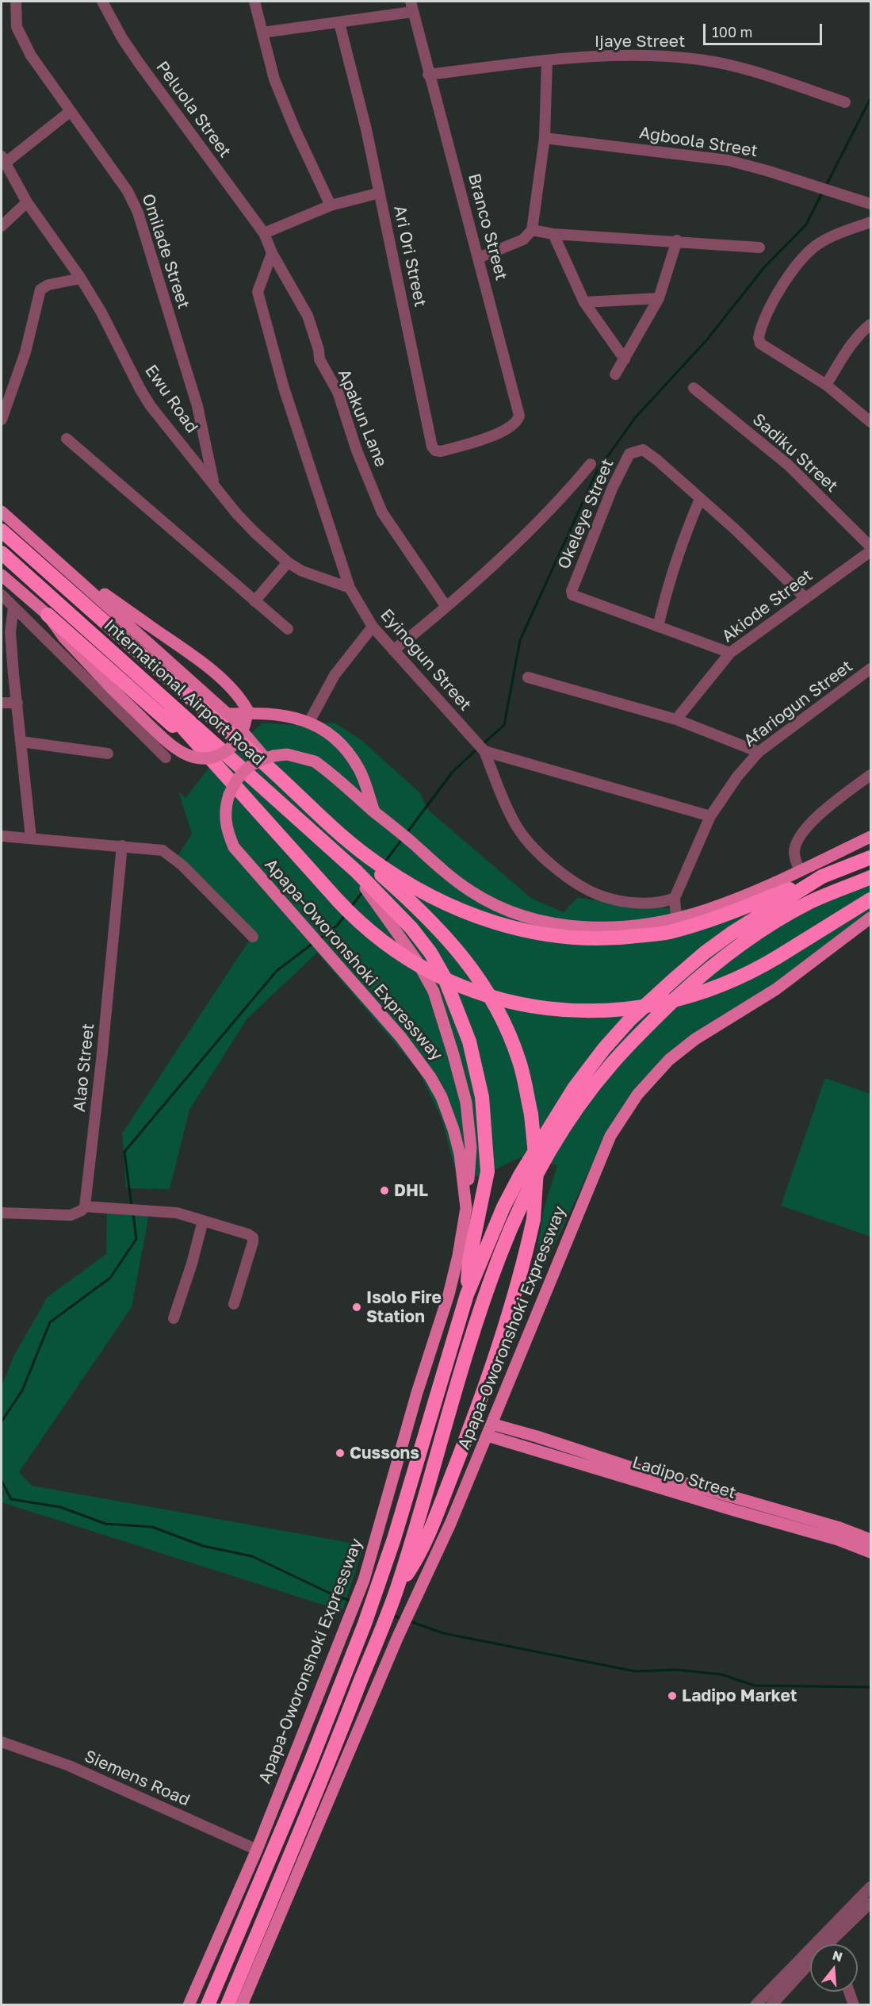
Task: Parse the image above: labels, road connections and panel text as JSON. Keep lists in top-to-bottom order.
{
  "streets": {
    "highway": ["International Airport Road", "Apapa-Oworonshoki Expressway"],
    "main road": ["Ladipo Street"],
    "street": [
      "Ijaye Street",
      "Peluola Street",
      "Agboola Street",
      "Branco Street",
      "Omilade Street",
      "Ari Ori Street",
      "Ewu Road",
      "Apakun Lane",
      "Sadiku Street",
      "Okeleye Street",
      "Akiode Street",
      "Eyinogun Street",
      "Afariogun Street",
      "Alao Street",
      "Siemens Road"
    ]
  },
  "crossings": [
    ["Ijaye Street", "Branco Street"],
    ["Peluola Street", "Apakun Lane"],
    ["Branco Street", "Ari Ori Street"],
    ["Omilade Street", "Ewu Road"],
    ["Ewu Road", "Eyinogun Street"],
    ["Apakun Lane", "Eyinogun Street"],
    ["Okeleye Street", "Akiode Street"],
    ["Eyinogun Street", "Afariogun Street"],
    ["Apapa-Oworonshoki Expressway", "Ladipo Street"],
    ["Apapa-Oworonshoki Expressway", "Siemens Road"]
  ],
  "places": [
    "DHL",
    "Isolo Fire Station",
    "Cussons",
    "Ladipo Market"
  ],
  "scale_bar": "100 m",
  "north": "top"
}
